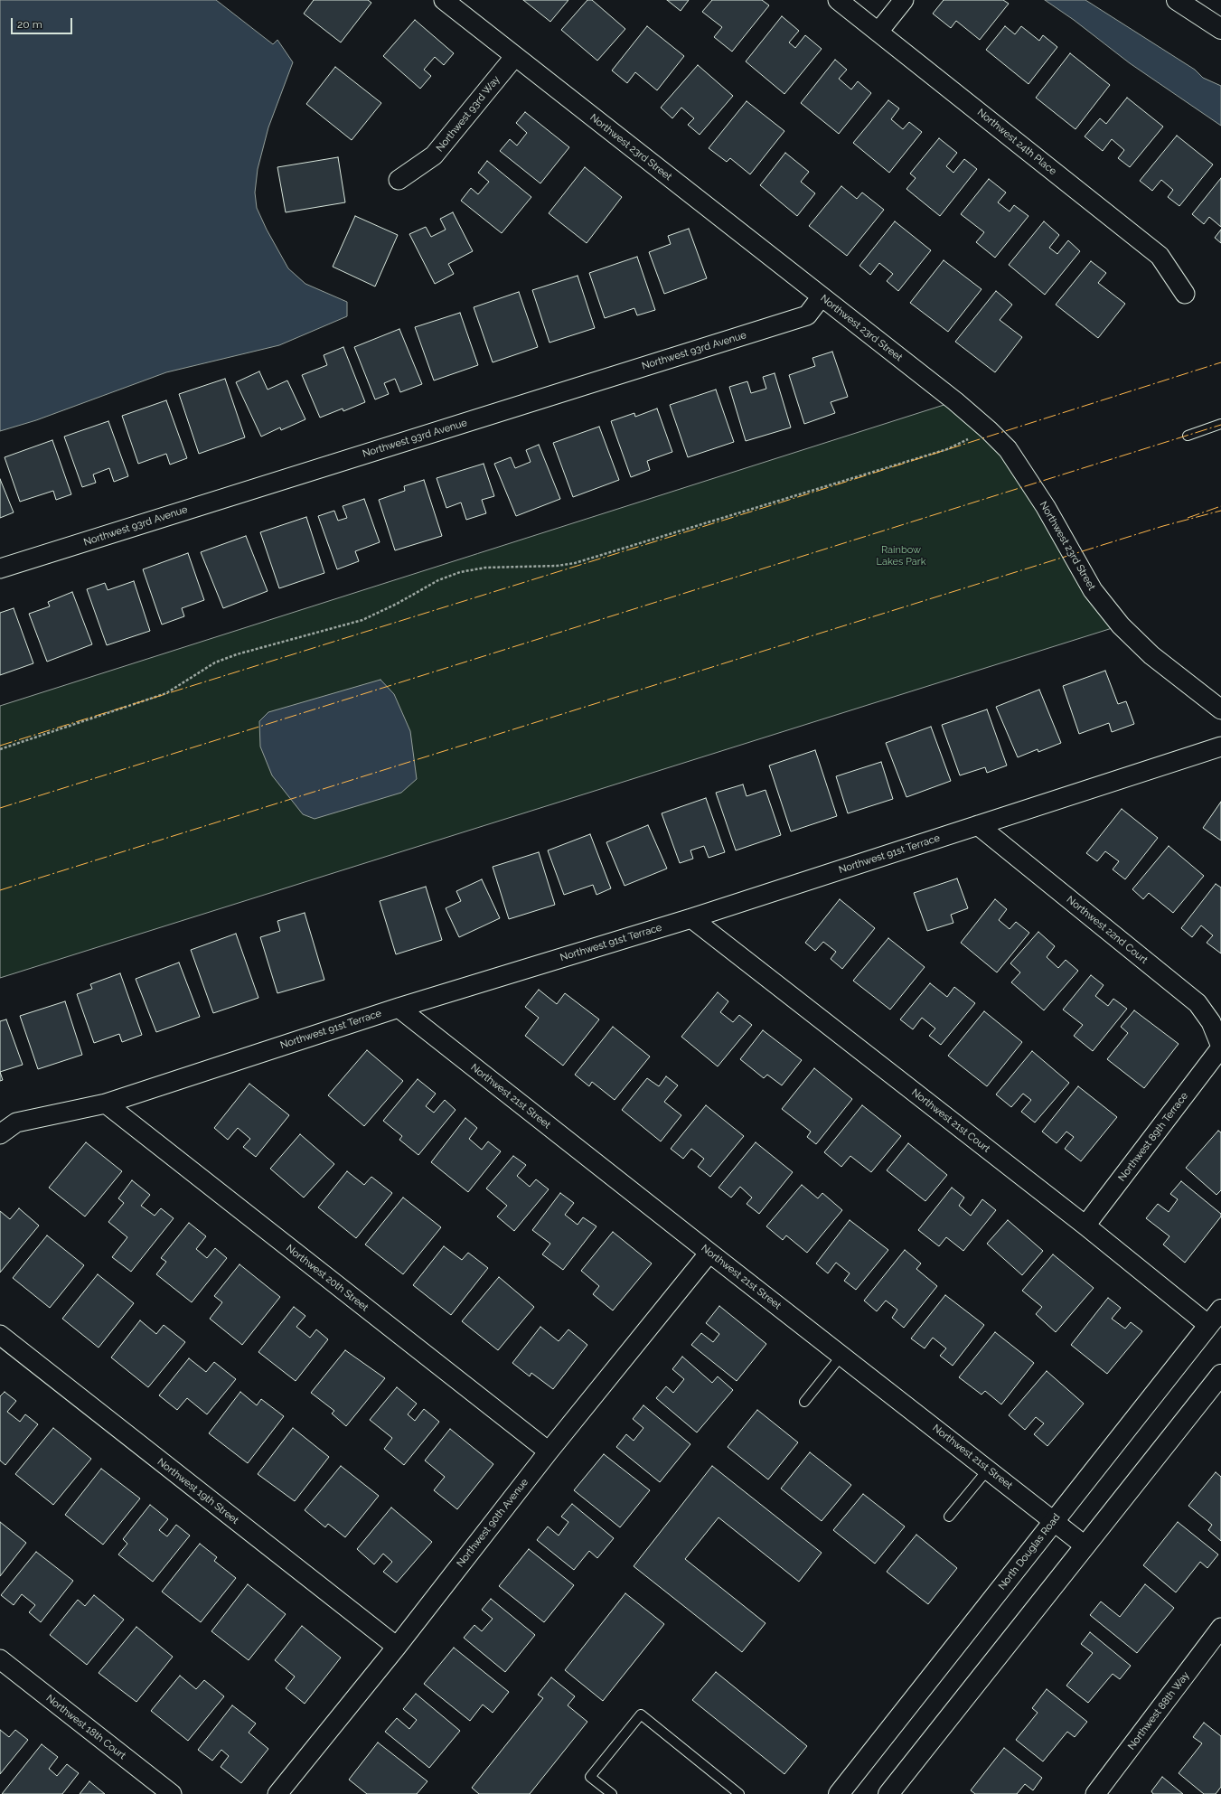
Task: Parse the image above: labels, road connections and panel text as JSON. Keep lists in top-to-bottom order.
{
  "streets": {
    "main road": ["North Douglas Road"],
    "street": [
      "Northwest 93rd Way",
      "Northwest 24th Place",
      "Northwest 23rd Street",
      "Northwest 93rd Avenue",
      "Northwest 91st Terrace",
      "Northwest 22nd Court",
      "Northwest 21st Street",
      "Northwest 21st Court",
      "Northwest 89th Terrace",
      "Northwest 20th Street",
      "Northwest 19th Street",
      "Northwest 90th Avenue",
      "Northwest 88th Way",
      "Northwest 18th Court"
    ]
  },
  "crossings": [
    ["Northwest 93rd Way", "Northwest 23rd Street"],
    ["Northwest 23rd Street", "Northwest 93rd Avenue"],
    ["Northwest 91st Terrace", "Northwest 22nd Court"],
    ["Northwest 91st Terrace", "Northwest 21st Street"],
    ["Northwest 91st Terrace", "Northwest 21st Court"],
    ["Northwest 91st Terrace", "Northwest 20th Street"],
    ["Northwest 22nd Court", "Northwest 89th Terrace"],
    ["Northwest 21st Street", "Northwest 90th Avenue"],
    ["Northwest 21st Street", "North Douglas Road"],
    ["Northwest 21st Court", "Northwest 89th Terrace"],
    ["Northwest 21st Court", "North Douglas Road"],
    ["Northwest 20th Street", "Northwest 90th Avenue"],
    ["Northwest 19th Street", "Northwest 90th Avenue"]
  ],
  "parks": ["Rainbow Lakes Park"],
  "scale_bar": "20 m"
}
